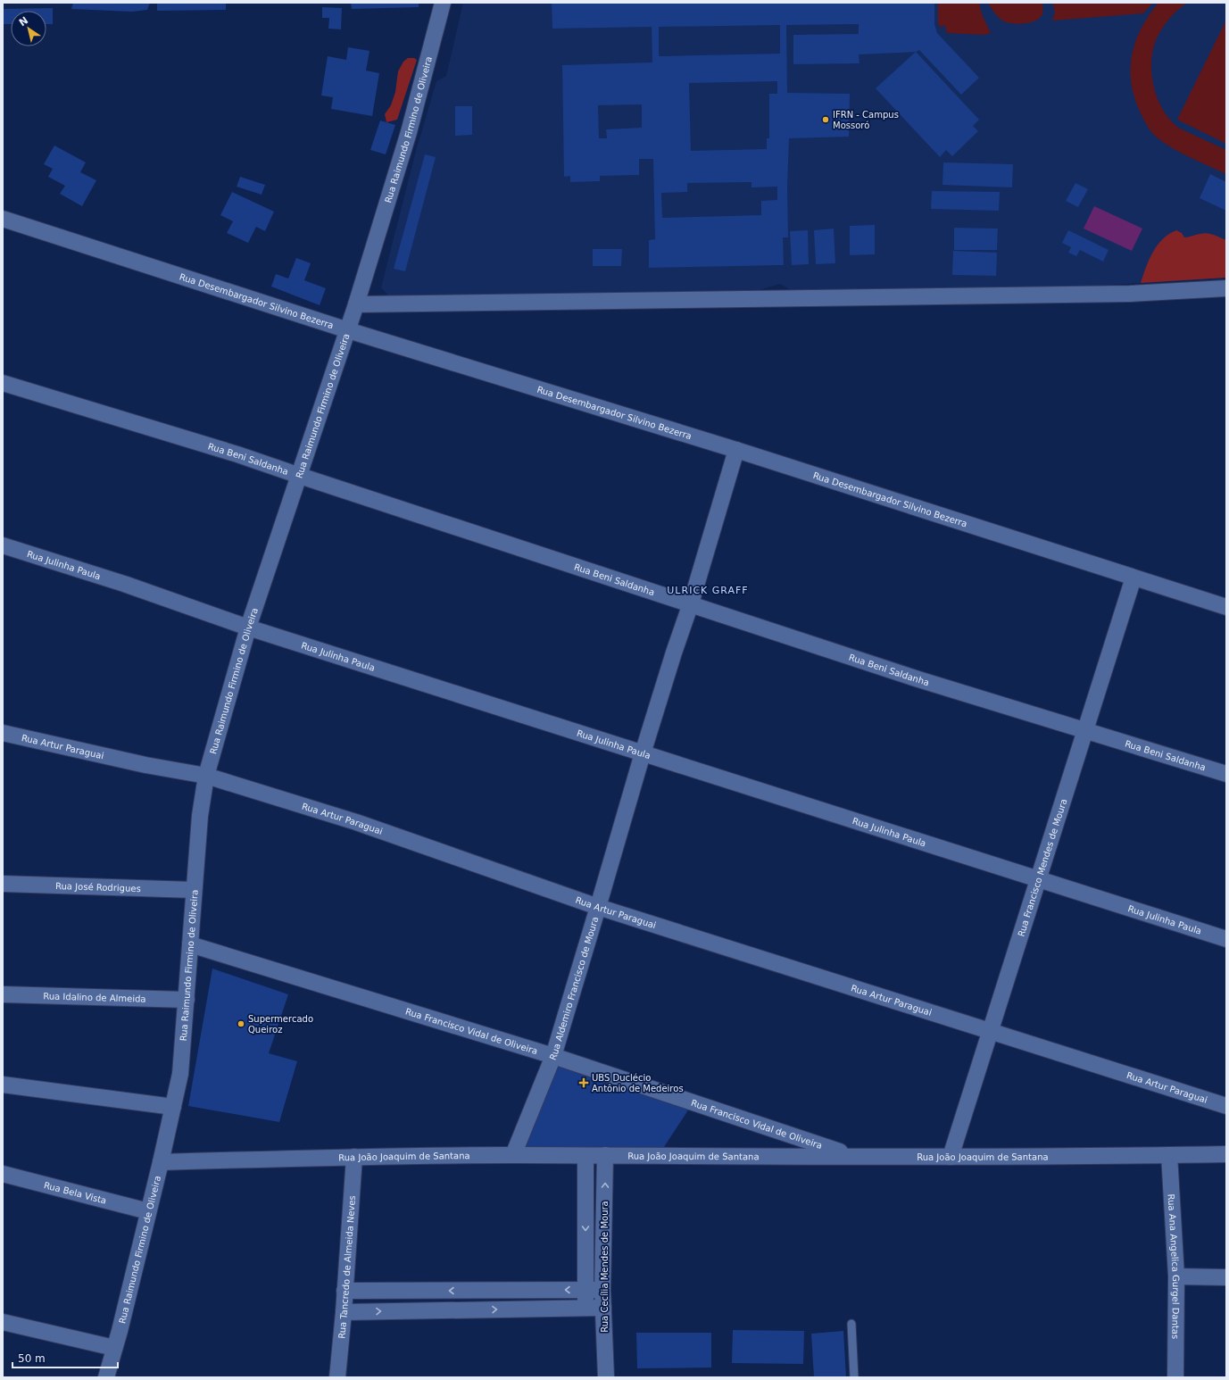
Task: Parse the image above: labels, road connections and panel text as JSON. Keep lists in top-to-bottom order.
{
  "streets": {
    "street": [
      "Rua Raimundo Firmino de Oliveira",
      "Rua Desembargador Silvino Bezerra",
      "Rua Beni Saldanha",
      "Rua Julinha Paula",
      "Rua Artur Paraguai",
      "Rua Francisco Mendes de Moura",
      "Rua José Rodrigues",
      "Rua Aldemiro Francisco de Moura",
      "Rua Idalino de Almeida",
      "Rua Francisco Vidal de Oliveira",
      "Rua João Joaquim de Santana",
      "Rua Bela Vista",
      "Rua Tancredo de Almeida Neves",
      "Rua Cecília Mendes de Moura",
      "Rua Ana Angelica Gurgel Dantas"
    ]
  },
  "crossings": [
    ["Rua Raimundo Firmino de Oliveira", "Rua Desembargador Silvino Bezerra"],
    ["Rua Raimundo Firmino de Oliveira", "Rua Beni Saldanha"],
    ["Rua Raimundo Firmino de Oliveira", "Rua Julinha Paula"],
    ["Rua Raimundo Firmino de Oliveira", "Rua Artur Paraguai"],
    ["Rua Raimundo Firmino de Oliveira", "Rua José Rodrigues"],
    ["Rua Raimundo Firmino de Oliveira", "Rua Idalino de Almeida"],
    ["Rua Raimundo Firmino de Oliveira", "Rua Francisco Vidal de Oliveira"],
    ["Rua Raimundo Firmino de Oliveira", "Rua João Joaquim de Santana"],
    ["Rua Raimundo Firmino de Oliveira", "Rua Bela Vista"],
    ["Rua Desembargador Silvino Bezerra", "Rua Francisco Mendes de Moura"],
    ["Rua Desembargador Silvino Bezerra", "Rua Aldemiro Francisco de Moura"],
    ["Rua Beni Saldanha", "Rua Francisco Mendes de Moura"],
    ["Rua Beni Saldanha", "Rua Aldemiro Francisco de Moura"],
    ["Rua Julinha Paula", "Rua Francisco Mendes de Moura"],
    ["Rua Julinha Paula", "Rua Aldemiro Francisco de Moura"],
    ["Rua Artur Paraguai", "Rua Francisco Mendes de Moura"],
    ["Rua Artur Paraguai", "Rua Aldemiro Francisco de Moura"],
    ["Rua Francisco Mendes de Moura", "Rua João Joaquim de Santana"],
    ["Rua Aldemiro Francisco de Moura", "Rua Francisco Vidal de Oliveira"],
    ["Rua Aldemiro Francisco de Moura", "Rua João Joaquim de Santana"],
    ["Rua Francisco Vidal de Oliveira", "Rua João Joaquim de Santana"],
    ["Rua João Joaquim de Santana", "Rua Tancredo de Almeida Neves"],
    ["Rua João Joaquim de Santana", "Rua Cecília Mendes de Moura"],
    ["Rua João Joaquim de Santana", "Rua Ana Angelica Gurgel Dantas"]
  ],
  "districts": ["ULRICK GRAFF"],
  "places": {
    "other": ["IFRN - Campus Mossoró", "Supermercado Queiroz"],
    "health": ["UBS Duclécio Antônio de Medeiros"]
  },
  "scale_bar": "50 m",
  "north": "top left"
}
